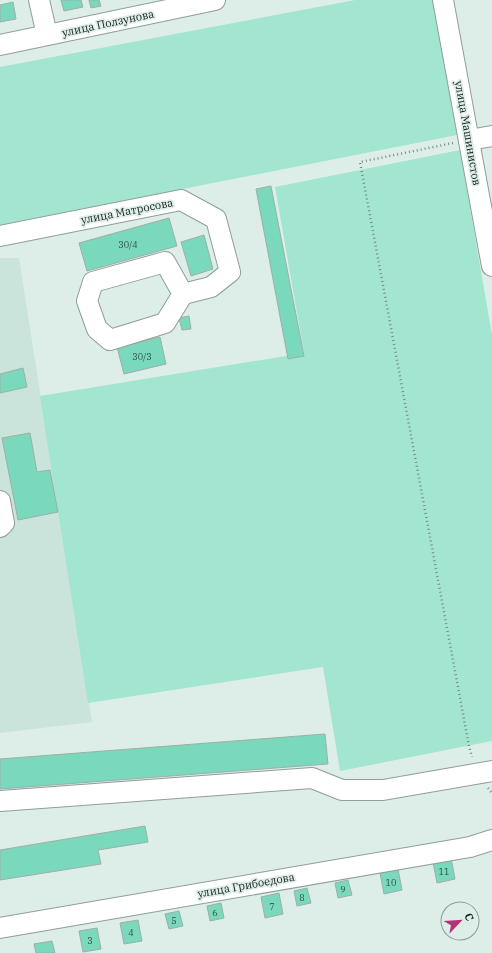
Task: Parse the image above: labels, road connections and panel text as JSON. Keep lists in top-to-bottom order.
{
  "streets": {
    "street": [
      "улица Ползунова",
      "улица Машинистов",
      "улица Матросова",
      "улица Грибоедова"
    ]
  },
  "house_numbers": [
    "30/4",
    "30/3",
    "11",
    "10",
    "9",
    "8",
    "7",
    "6",
    "5",
    "4",
    "3"
  ],
  "north": "top right"
}
